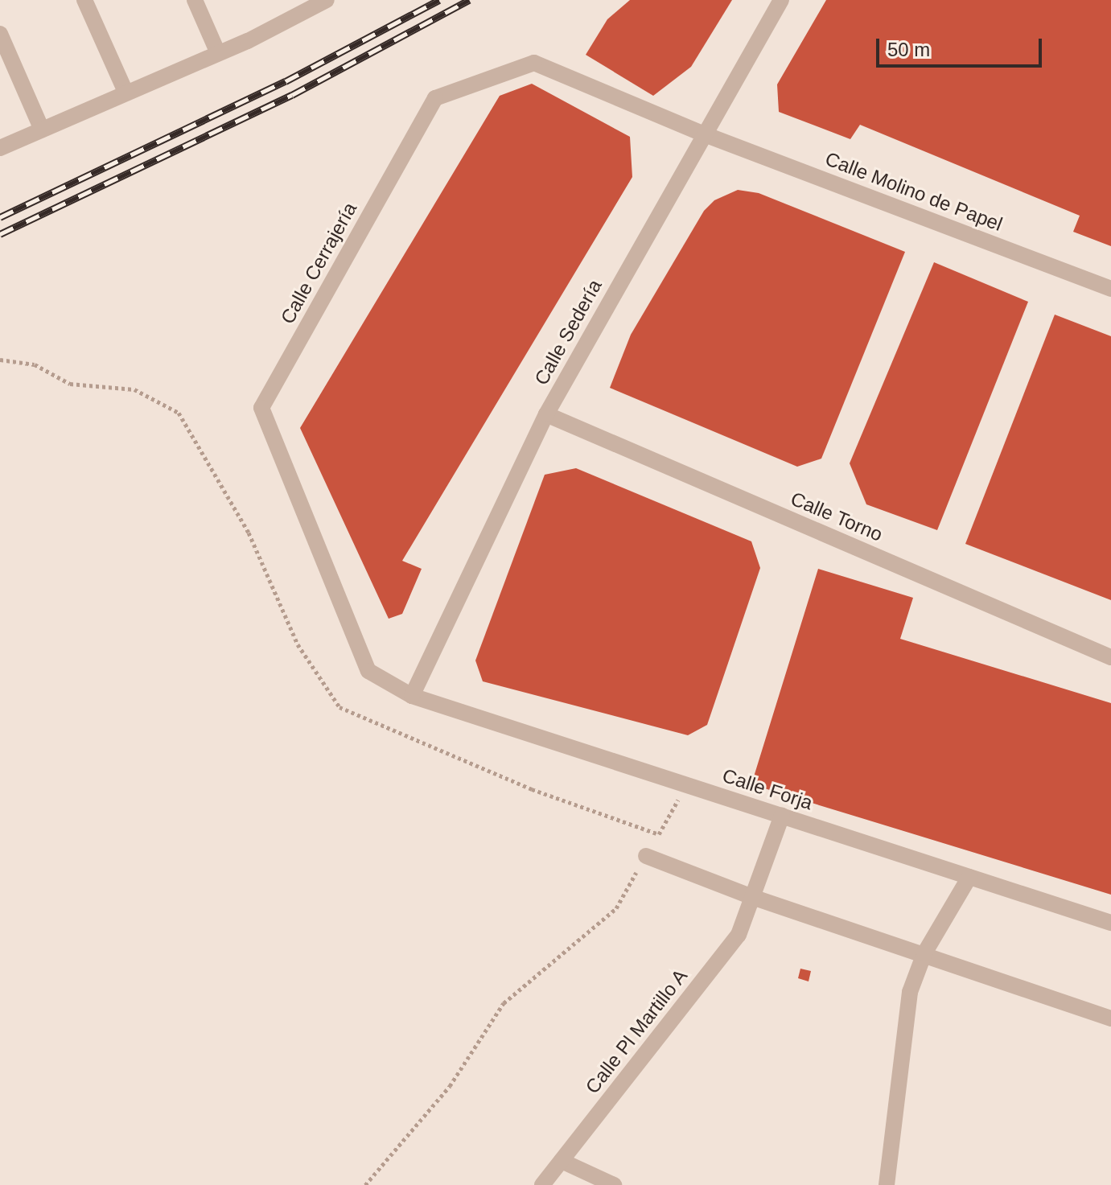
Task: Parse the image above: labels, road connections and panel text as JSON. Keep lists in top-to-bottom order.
{
  "streets": {
    "street": [
      "Calle Molino de Papel",
      "Calle Cerrajería",
      "Calle Sedería",
      "Calle Torno",
      "Calle Forja",
      "Calle Pl Martillo A"
    ]
  },
  "crossings": [
    ["Calle Molino de Papel", "Calle Cerrajería"],
    ["Calle Molino de Papel", "Calle Sedería"],
    ["Calle Cerrajería", "Calle Sedería"],
    ["Calle Cerrajería", "Calle Forja"],
    ["Calle Sedería", "Calle Torno"],
    ["Calle Sedería", "Calle Forja"],
    ["Calle Forja", "Calle Pl Martillo A"]
  ],
  "scale_bar": "50 m"
}
